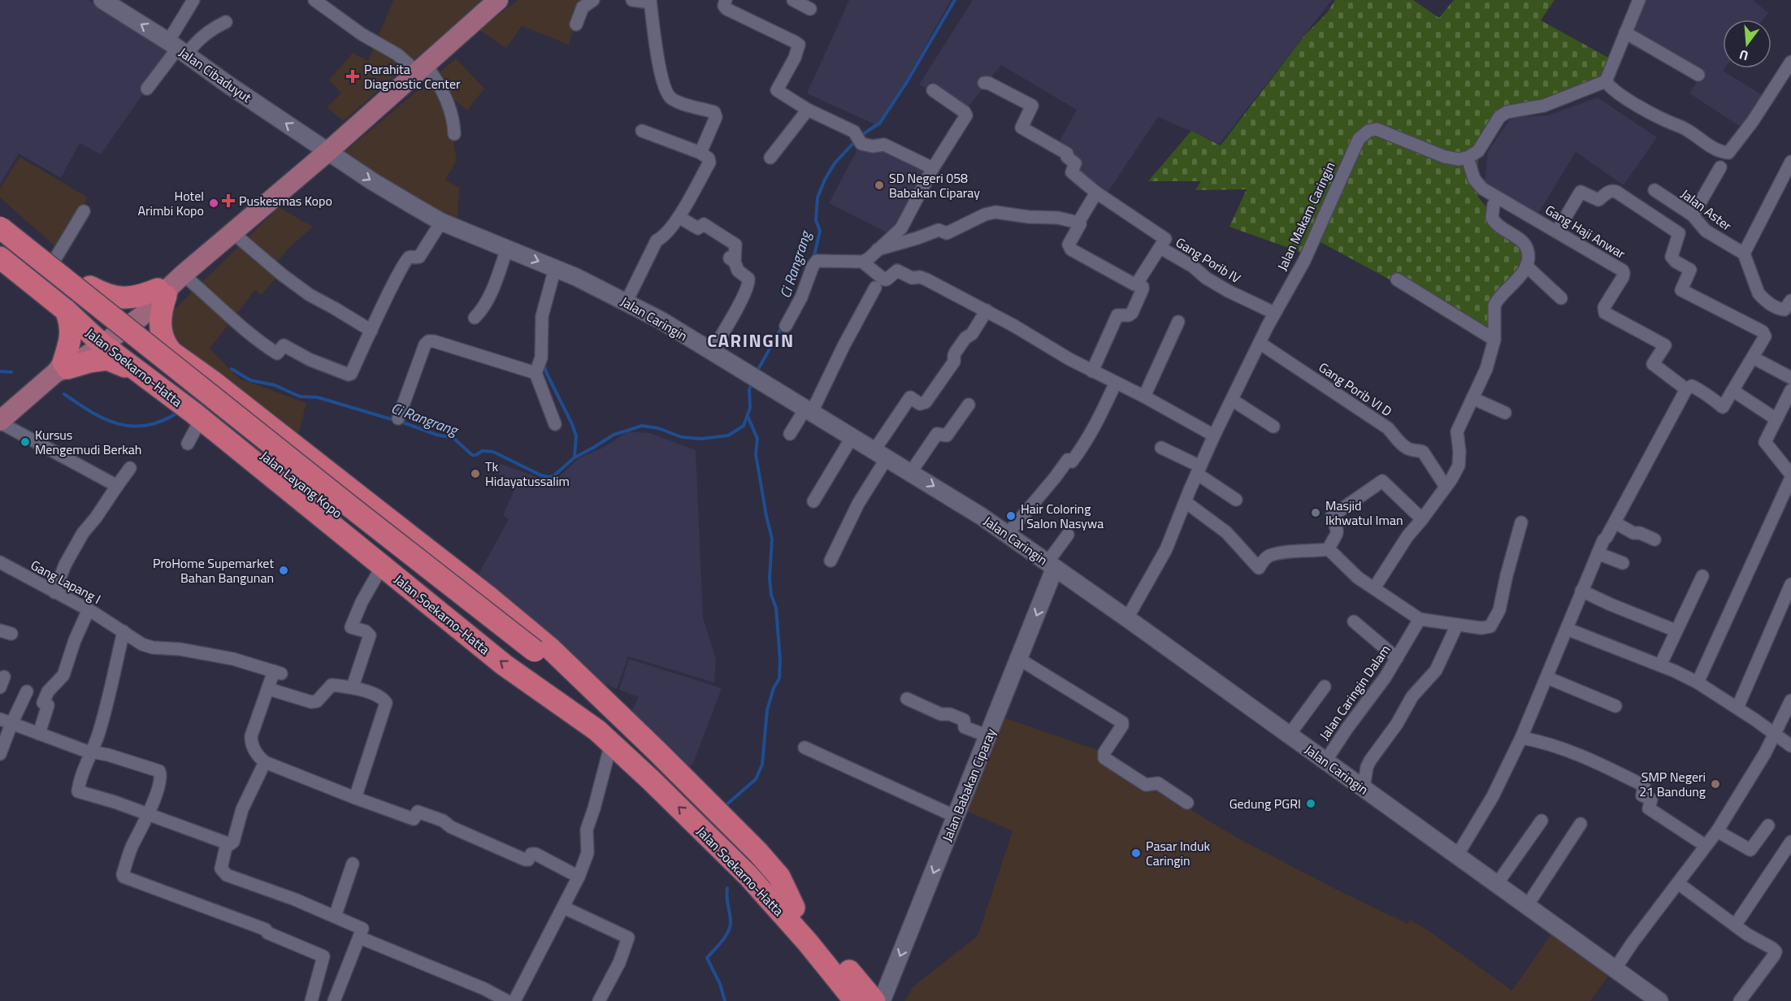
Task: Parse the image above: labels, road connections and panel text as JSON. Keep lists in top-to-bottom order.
{
  "streets": {
    "highway": ["Jalan Soekarno-Hatta", "Jalan Layang Kopo"],
    "main road": ["Jalan Cibaduyut", "Jalan Caringin", "Jalan Babakan Ciparay"],
    "street": [
      "Jalan Aster",
      "Jalan Makam Caringin",
      "Gang Haji Anwar",
      "Gang Porib IV",
      "Gang Porib VI D",
      "Gang Lapang I",
      "Jalan Caringin Dalam"
    ]
  },
  "crossings": [
    ["Jalan Cibaduyut", "Jalan Caringin"],
    ["Jalan Makam Caringin", "Gang Haji Anwar"],
    ["Jalan Makam Caringin", "Gang Porib IV"],
    ["Jalan Makam Caringin", "Jalan Caringin"],
    ["Jalan Makam Caringin", "Gang Porib VI D"],
    ["Jalan Caringin", "Jalan Caringin Dalam"],
    ["Jalan Caringin", "Jalan Babakan Ciparay"],
    ["Jalan Soekarno-Hatta", "Jalan Layang Kopo"]
  ],
  "one_way": ["Jalan Cibaduyut", "Jalan Babakan Ciparay"],
  "districts": ["CARINGIN"],
  "water": ["Ci Rangrang"],
  "places": {
    "health": ["Parahita Diagnostic Center", "Puskesmas Kopo"],
    "other": [
      "SD Negeri 058 Babakan Ciparay",
      "Hotel Arimbi Kopo",
      "Kursus Mengemudi Berkah",
      "Tk Hidayatussalim",
      "Masjid Ikhwatul Iman",
      "Hair Coloring | Salon Nasywa",
      "ProHome Supemarket Bahan Bangunan",
      "SMP Negeri 21 Bandung",
      "Gedung PGRI",
      "Pasar Induk Caringin"
    ]
  },
  "north": "bottom"
}
